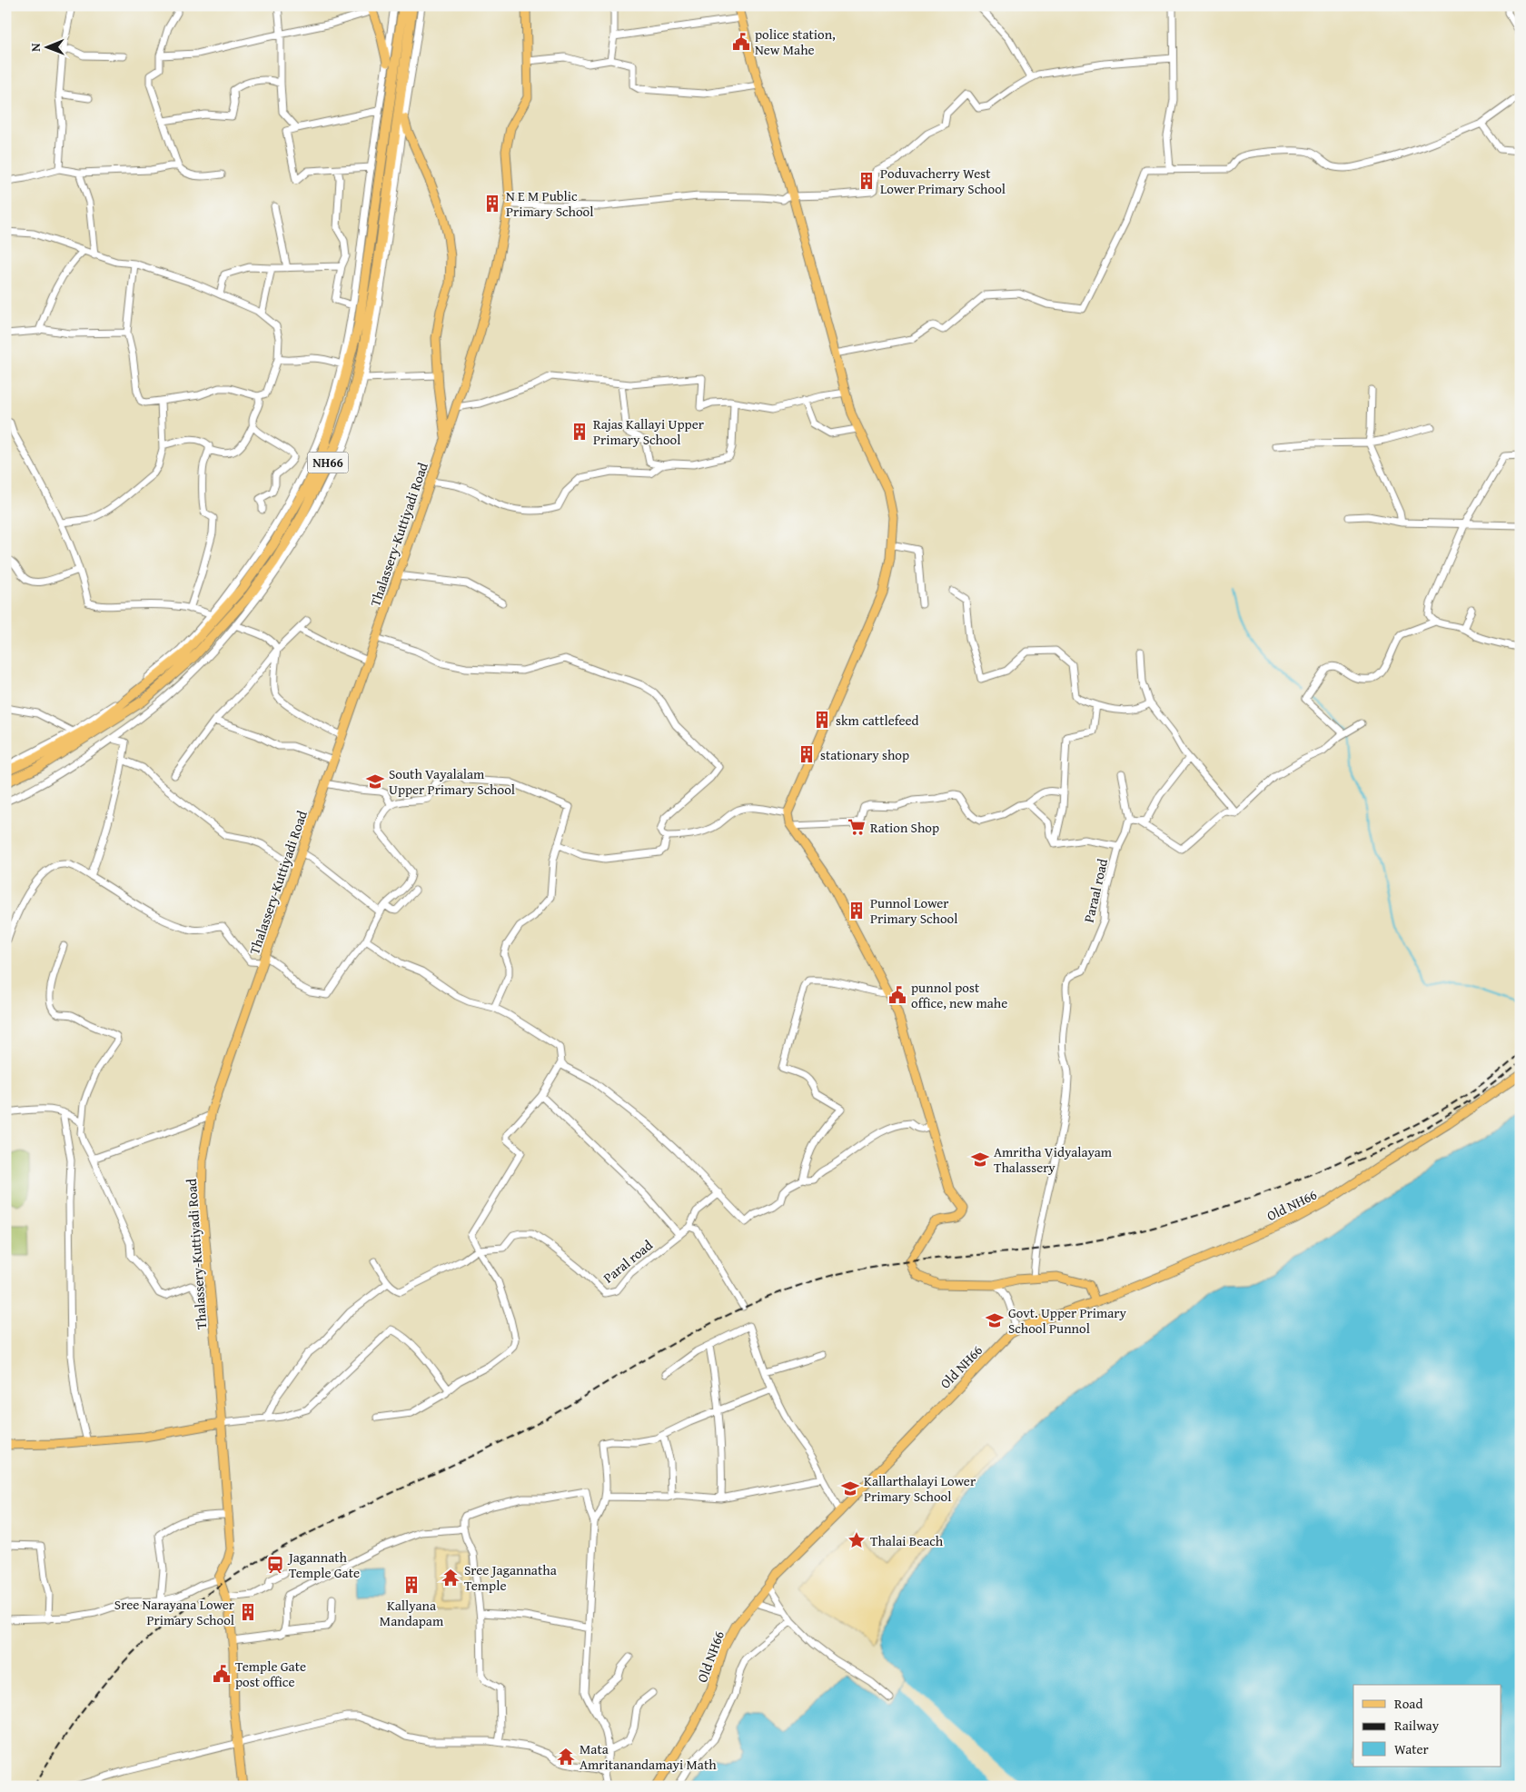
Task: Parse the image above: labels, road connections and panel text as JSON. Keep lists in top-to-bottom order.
{
  "streets": {
    "highway": ["NH66"],
    "main road": ["Thalassery-Kuttiyadi Road", "Old NH66"],
    "street": ["Paraal road", "Paral road"]
  },
  "places": {
    "public building": ["police station, New Mahe", "punnol post office, new mahe", "Temple Gate post office"],
    "building": [
      "Poduvacherry West Lower Primary School",
      "N E M Public Primary School",
      "Rajas Kallayi Upper Primary School",
      "skm cattlefeed",
      "stationary shop",
      "Punnol Lower Primary School",
      "Kallyana Mandapam",
      "Sree Narayana Lower Primary School"
    ],
    "school or university": [
      "South Vayalalam Upper Primary School",
      "Amritha Vidyalayam Thalassery",
      "Govt. Upper Primary School Punnol",
      "Kallarthalayi Lower Primary School"
    ],
    "supermarket": ["Ration Shop"],
    "place": ["Thalai Beach"],
    "station": ["Jagannath Temple Gate"],
    "temple": ["Sree Jagannatha Temple", "Mata Amritanandamayi Math"]
  },
  "legend": ["Road", "Railway", "Water"],
  "north": "left"
}
